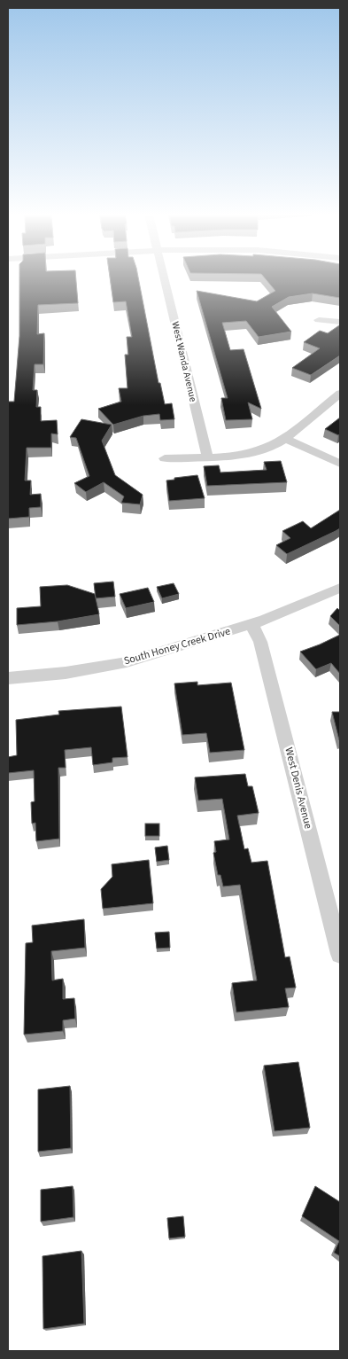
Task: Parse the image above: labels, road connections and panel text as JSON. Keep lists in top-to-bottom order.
{
  "streets": {
    "street": ["West Wanda Avenue", "South Honey Creek Drive", "West Denis Avenue"]
  },
  "crossings": [
    ["South Honey Creek Drive", "West Denis Avenue"]
  ]
}
